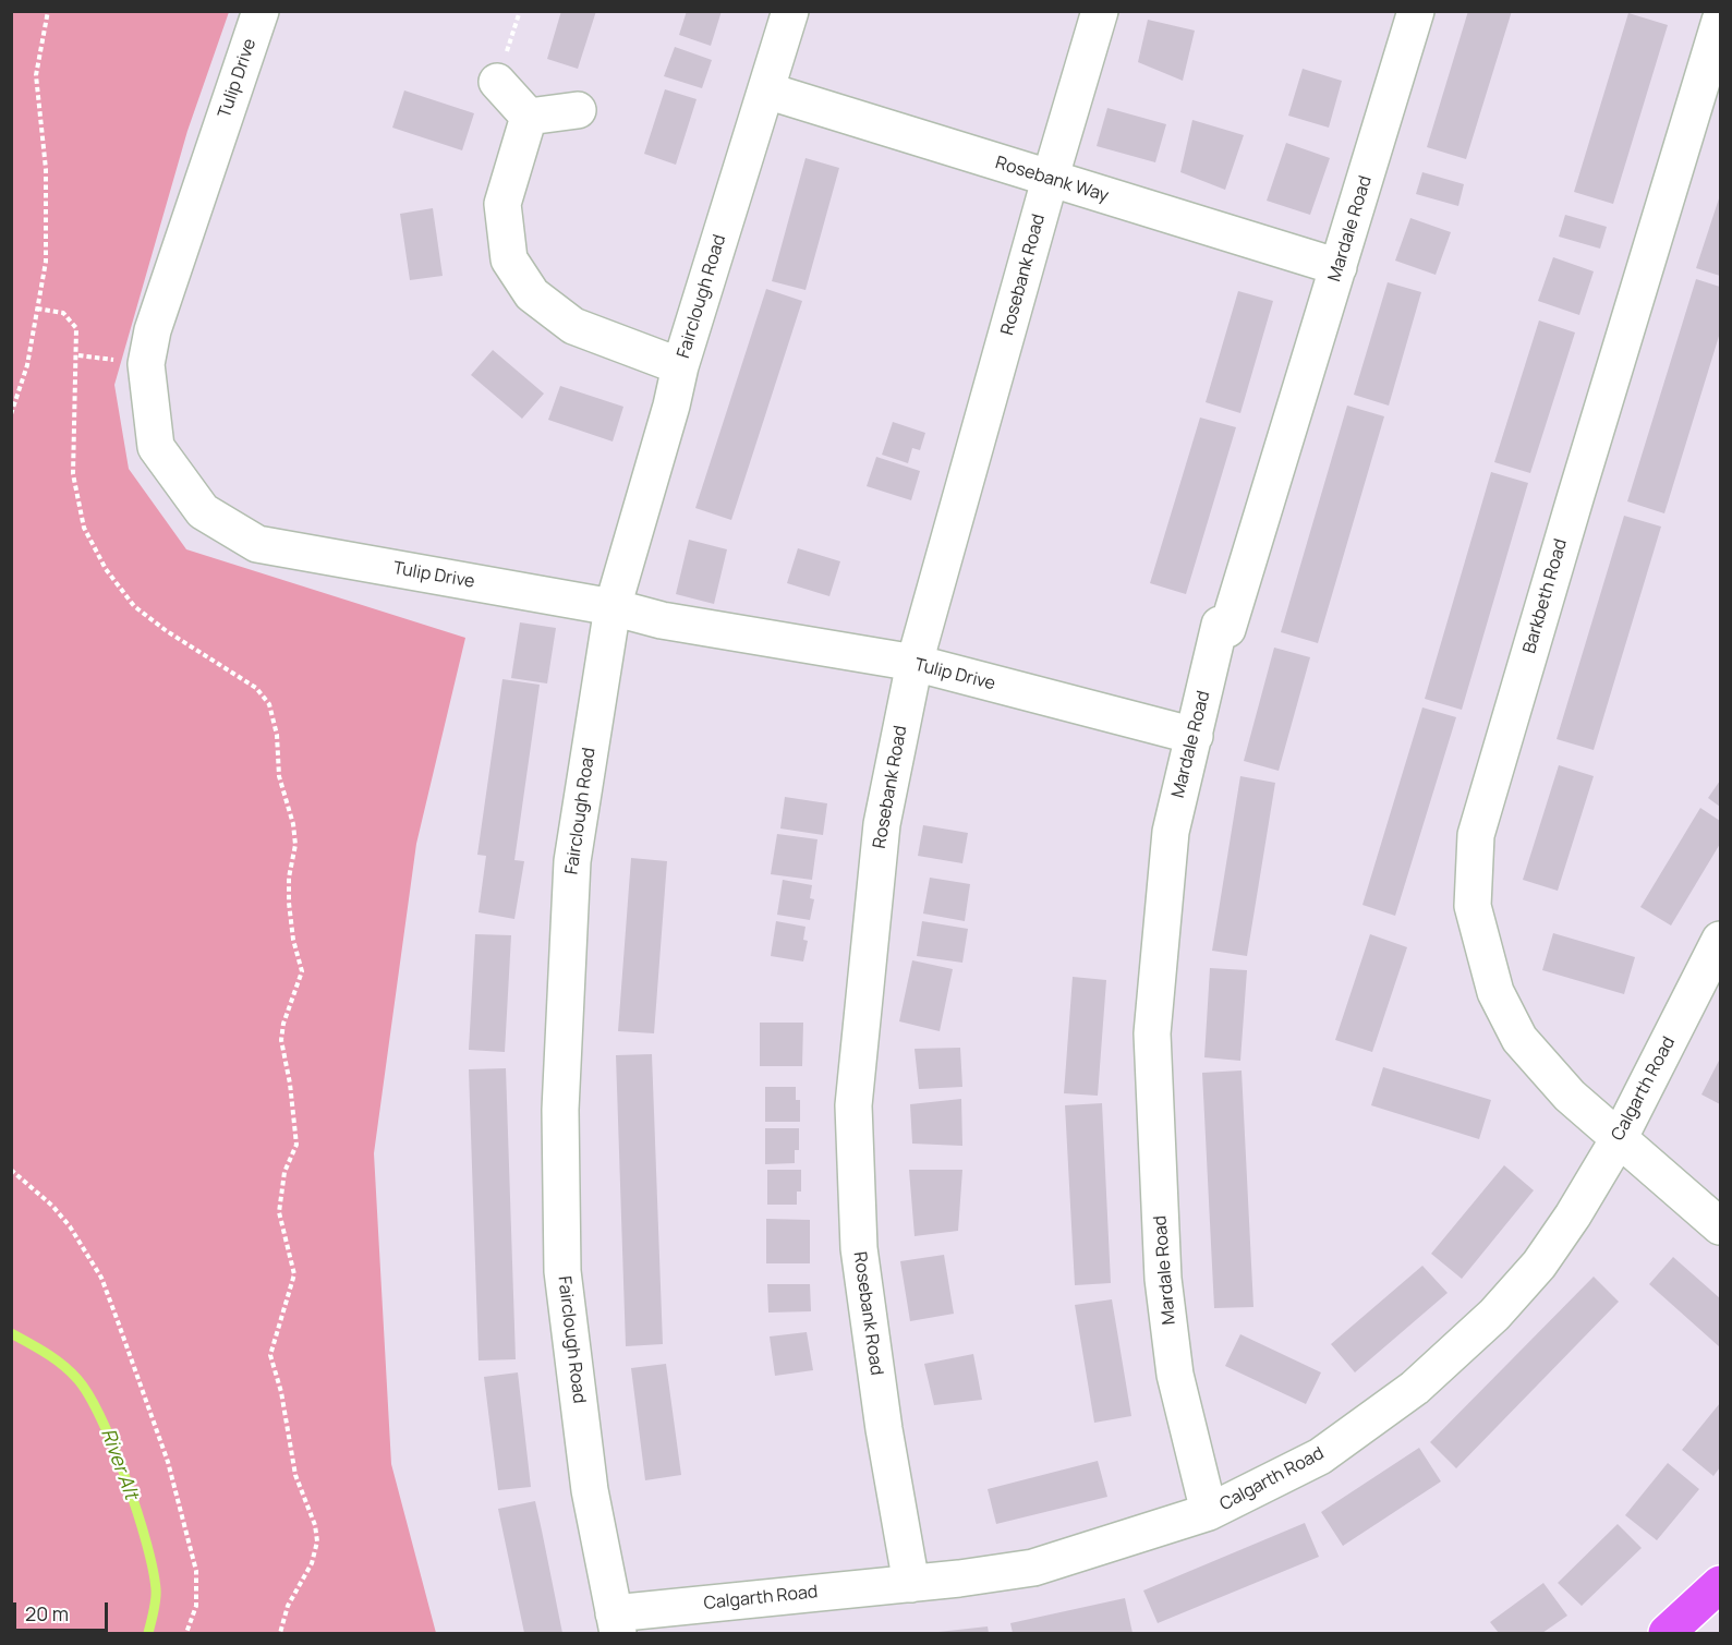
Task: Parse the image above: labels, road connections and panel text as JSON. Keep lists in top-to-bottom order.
{
  "streets": {
    "street": [
      "Tulip Drive",
      "Rosebank Way",
      "Mardale Road",
      "Rosebank Road",
      "Fairclough Road",
      "Barkbeth Road",
      "Calgarth Road"
    ]
  },
  "crossings": [
    ["Tulip Drive", "Mardale Road"],
    ["Tulip Drive", "Rosebank Road"],
    ["Tulip Drive", "Fairclough Road"],
    ["Rosebank Way", "Mardale Road"],
    ["Rosebank Way", "Rosebank Road"],
    ["Rosebank Way", "Fairclough Road"],
    ["Mardale Road", "Calgarth Road"],
    ["Rosebank Road", "Calgarth Road"],
    ["Fairclough Road", "Calgarth Road"],
    ["Barkbeth Road", "Calgarth Road"]
  ],
  "water": ["River Alt"],
  "scale_bar": "20 m"
}
